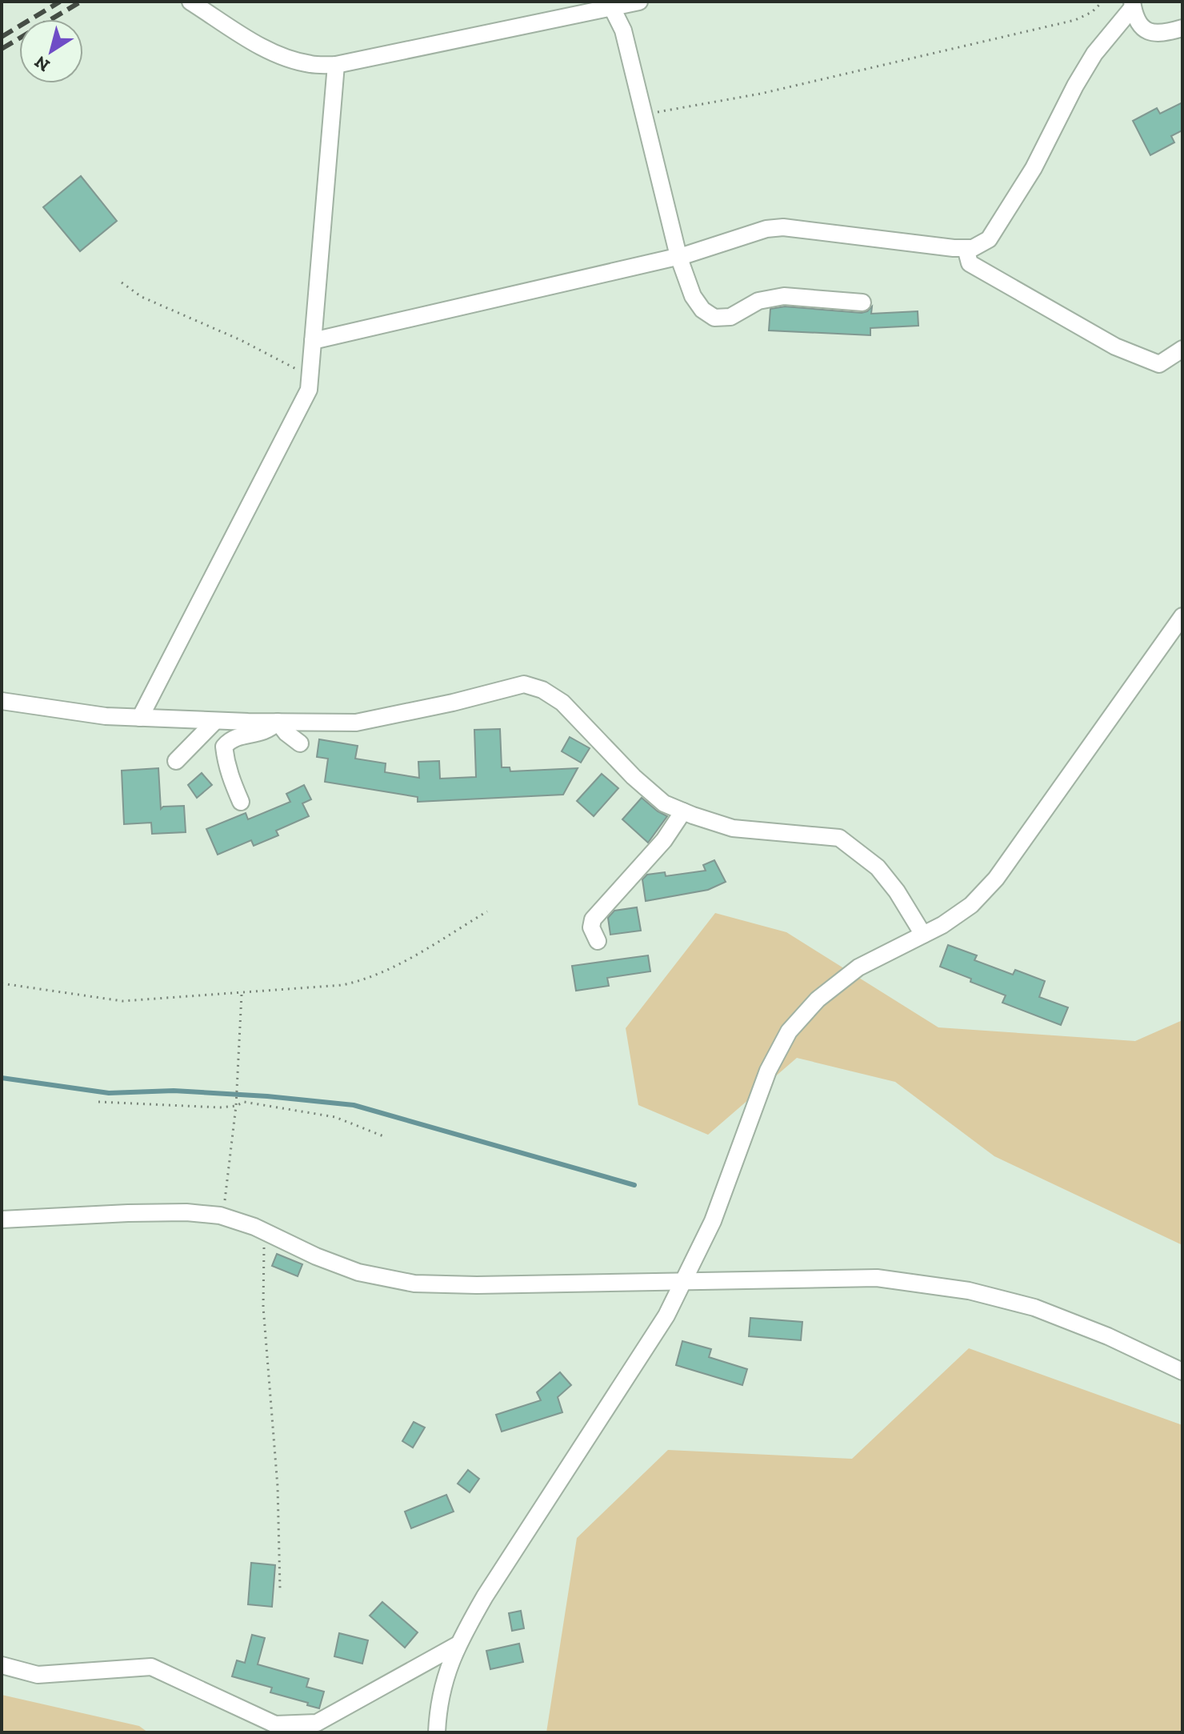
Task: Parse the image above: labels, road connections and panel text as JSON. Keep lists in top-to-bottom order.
{
  "north": "bottom left"
}
